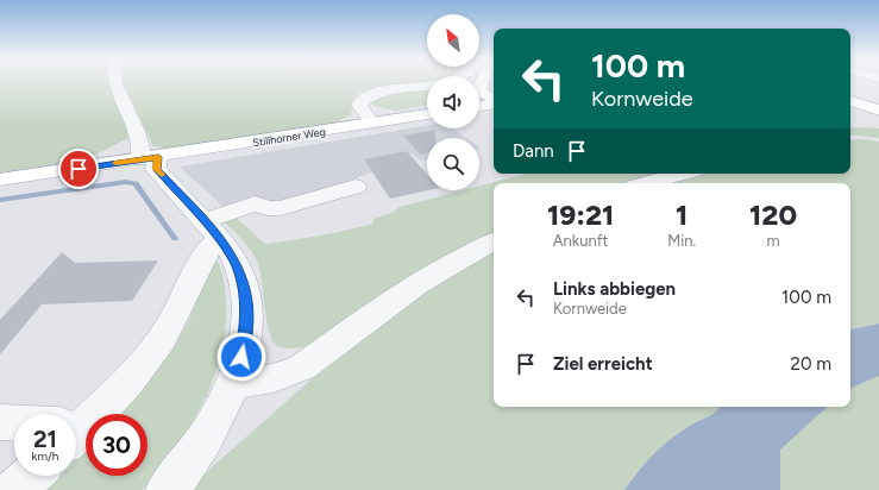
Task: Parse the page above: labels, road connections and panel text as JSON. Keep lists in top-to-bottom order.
{
  "streets": {
    "main road": ["Stillhorner Weg"]
  },
  "north": "top left",
  "page": {
    "turn": ["100 m", "Kornweide"],
    "then": "Dann",
    "eta": [
      "19:21",
      "Ankunft",
      "1",
      "Min.",
      "120",
      "m"
    ],
    "list": [
      {
        "name": "Links abbiegen",
        "note": "Kornweide",
        "value": "100 m"
      },
      {
        "name": "Ziel erreicht",
        "value": "20 m"
      }
    ],
    "speed": "21 km/h",
    "limit": "30"
  }
}
